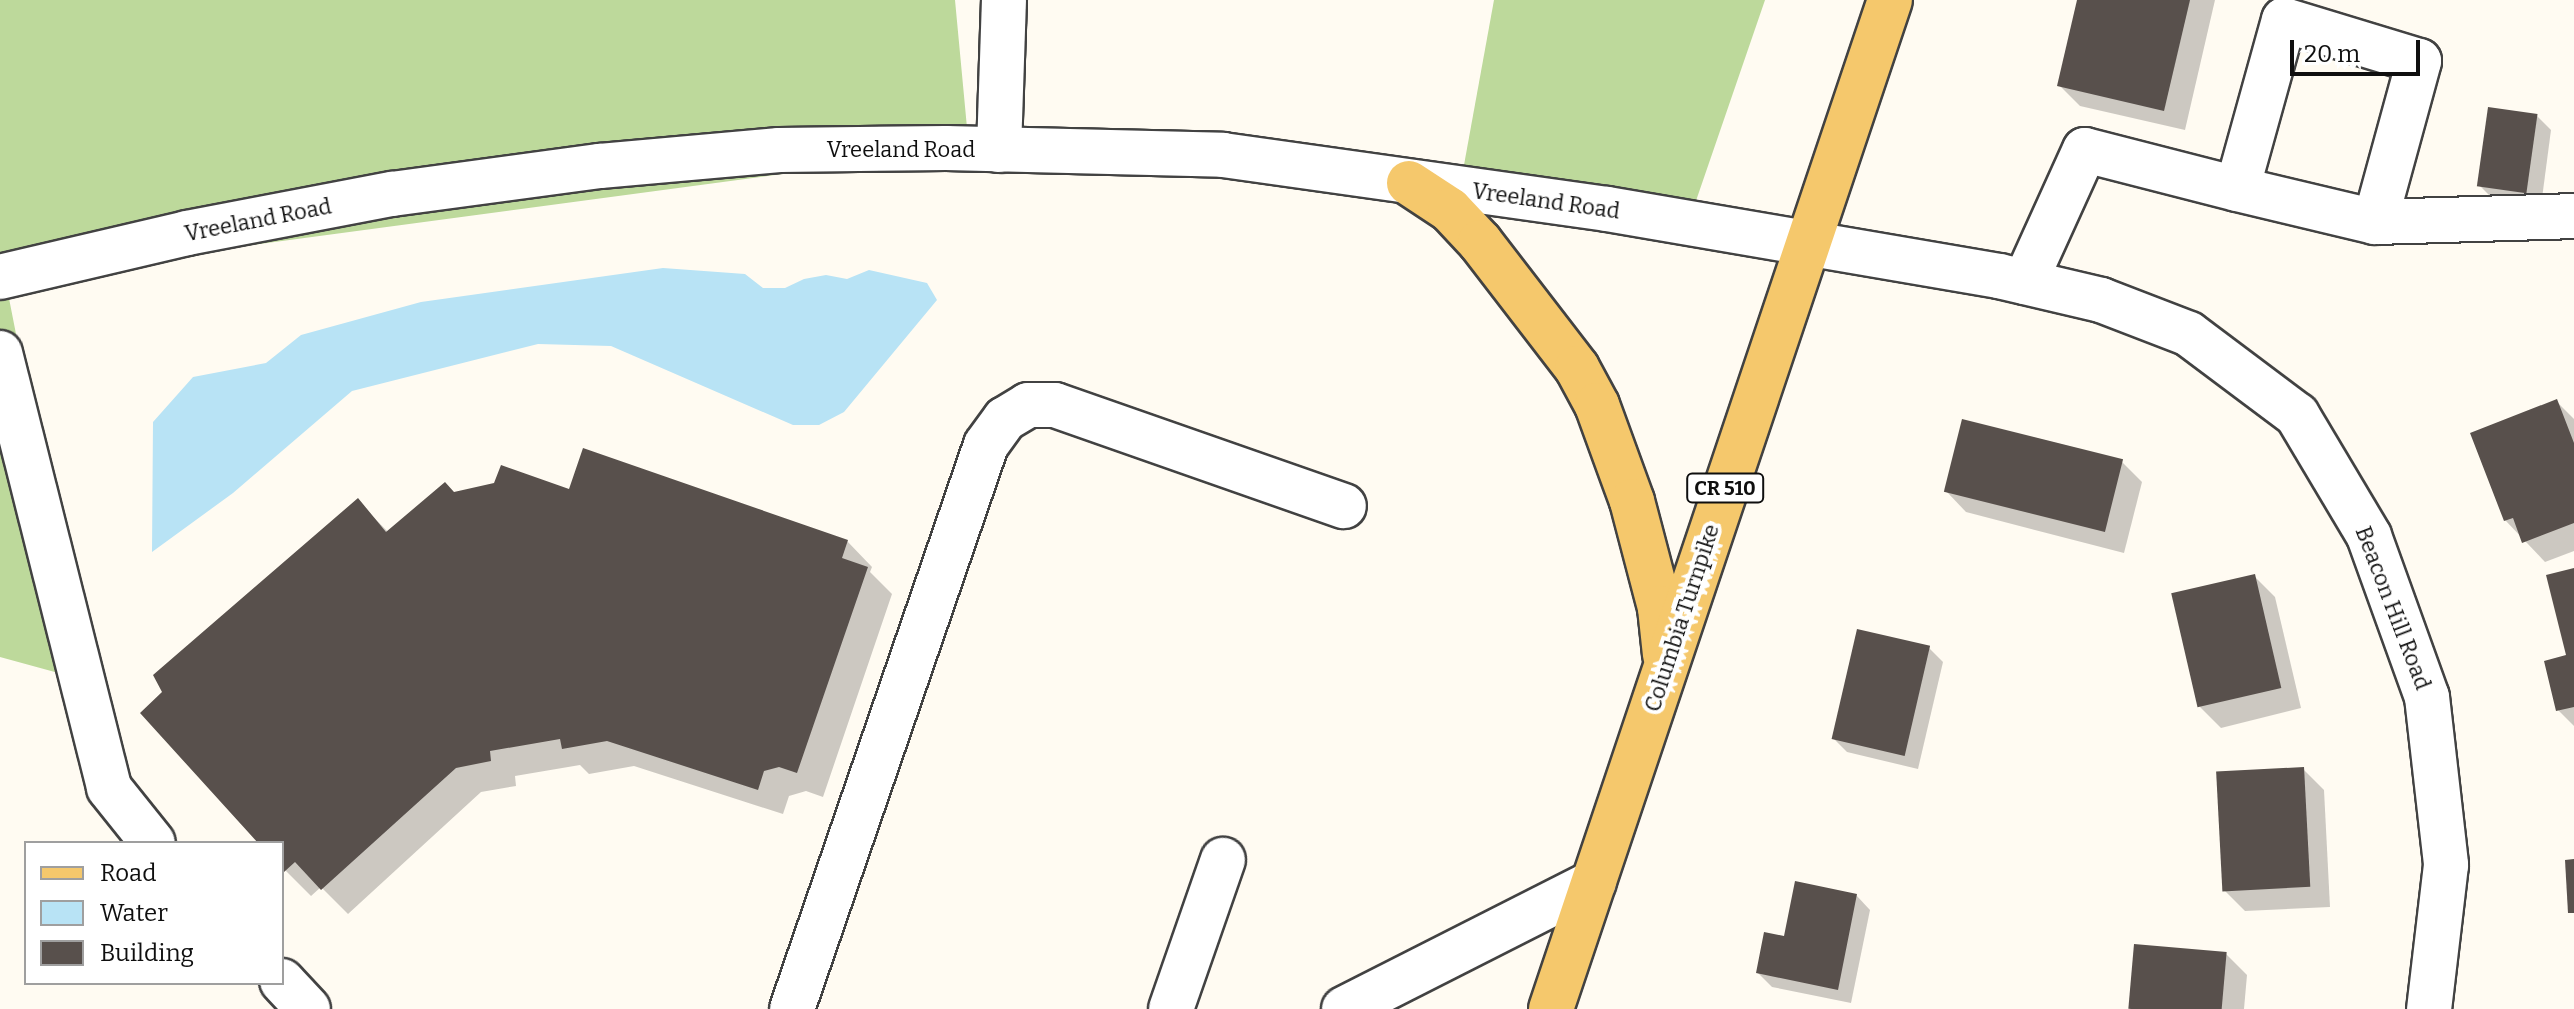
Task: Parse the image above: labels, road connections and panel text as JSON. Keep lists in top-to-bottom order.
{
  "streets": {
    "main road": ["CR 510", "Columbia Turnpike"],
    "street": ["Vreeland Road", "Beacon Hill Road"]
  },
  "crossings": [
    ["Vreeland Road", "Beacon Hill Road"],
    ["Vreeland Road", "Columbia Turnpike"],
    ["Beacon Hill Road", "Columbia Turnpike"]
  ],
  "legend": ["Road", "Water", "Building"],
  "scale_bar": "20 m"
}
